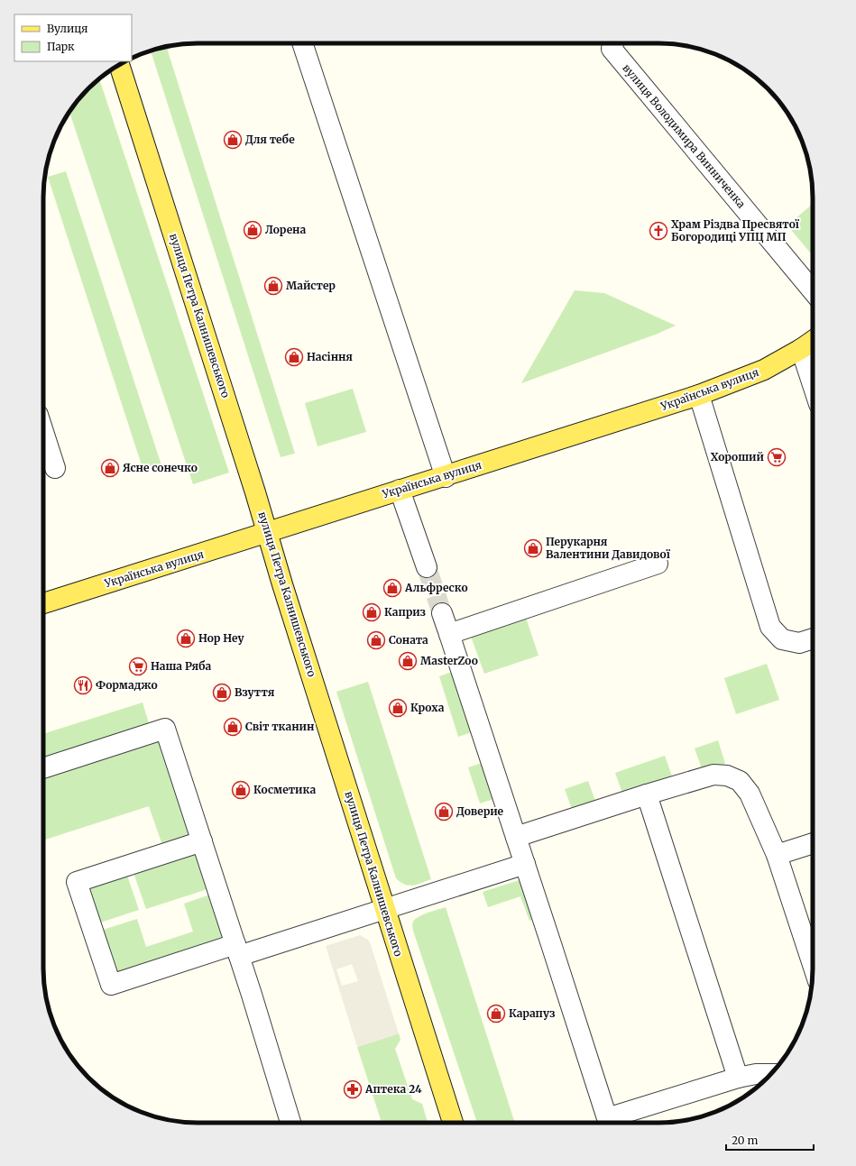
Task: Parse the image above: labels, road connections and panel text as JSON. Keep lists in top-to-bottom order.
{
  "streets": {
    "main road": ["вулиця Петра Калнишевського", "Українська вулиця"],
    "street": ["вулиця Володимира Винниченка"]
  },
  "crossings": [
    ["вулиця Петра Калнишевського", "Українська вулиця"]
  ],
  "places": {
    "shop": [
      "Для тебе",
      "Лорена",
      "Майстер",
      "Насіння",
      "Ясне сонечко",
      "Перукарня Валентини Давидової",
      "Альфреско",
      "Каприз",
      "Hop Hey",
      "Соната",
      "MasterZoo",
      "Взуття",
      "Кроха",
      "Світ тканин",
      "Косметика",
      "Доверие",
      "Карапуз"
    ],
    "church": ["Храм Різдва Пресвятої Богородиці УПЦ МП"],
    "supermarket": ["Хороший", "Наша Ряба"],
    "restaurant": ["Формаджо"],
    "pharmacy": ["Аптека 24"]
  },
  "legend": ["Вулиця", "Парк"],
  "scale_bar": "20 m"
}
